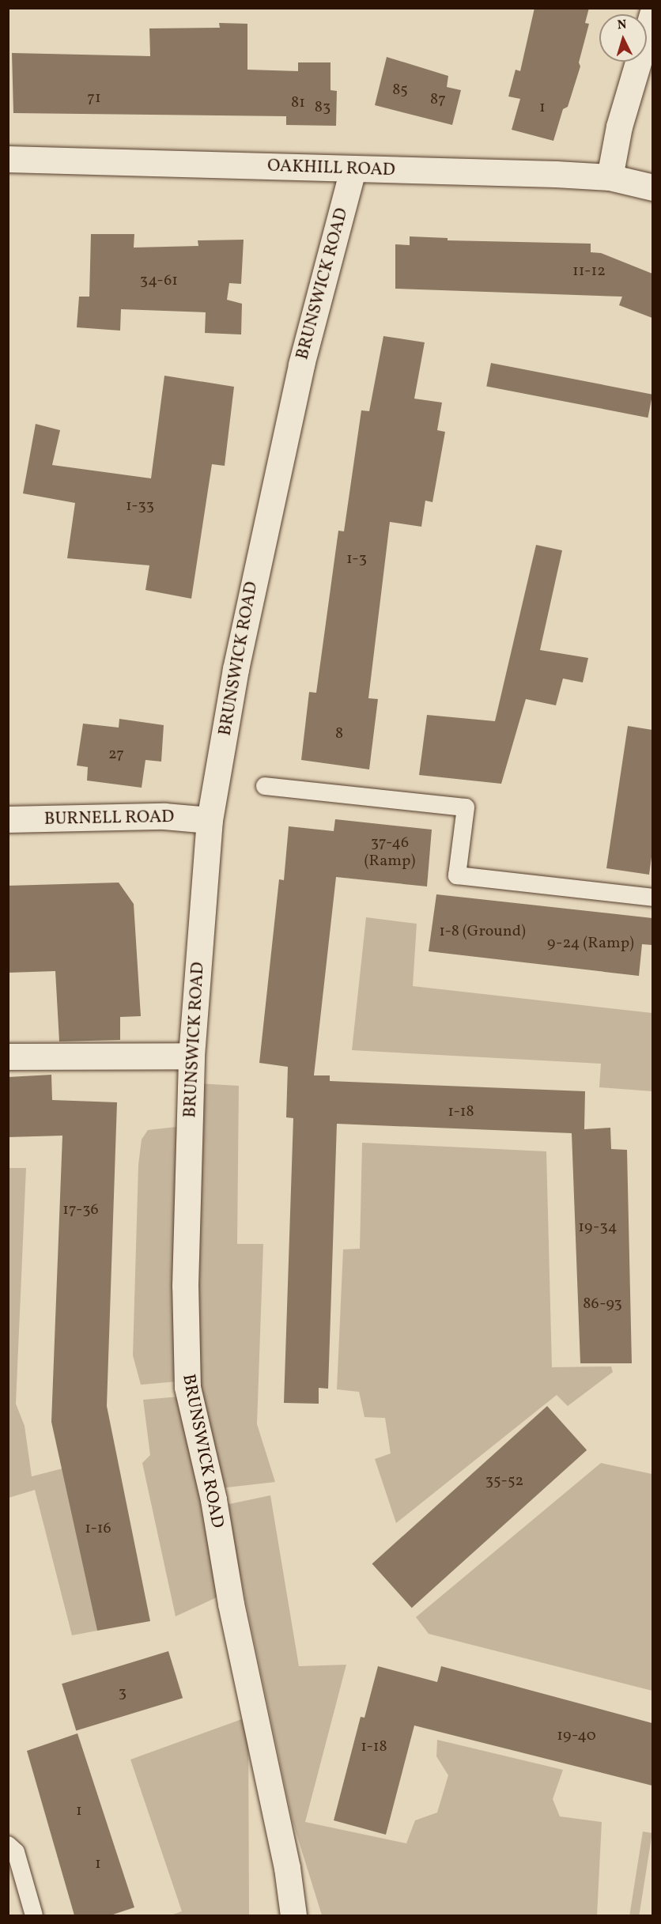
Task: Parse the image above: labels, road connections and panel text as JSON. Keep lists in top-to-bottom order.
{
  "streets": {
    "street": ["OAKHILL ROAD", "BRUNSWICK ROAD", "BURNELL ROAD"]
  },
  "crossings": [
    ["OAKHILL ROAD", "BRUNSWICK ROAD"],
    ["BRUNSWICK ROAD", "BURNELL ROAD"]
  ],
  "house_numbers": [
    "85",
    "71",
    "87",
    "81",
    "83",
    "1",
    "11-12",
    "34-61",
    "1-33",
    "1-3",
    "8",
    "27",
    "37-46 (Ramp)",
    "1-8 (Ground)",
    "9-24 (Ramp)",
    "1-18",
    "17-36",
    "19-34",
    "86-93",
    "35-52",
    "1-16",
    "3",
    "19-40",
    "1-18",
    "1",
    "1"
  ],
  "north": "top"
}
